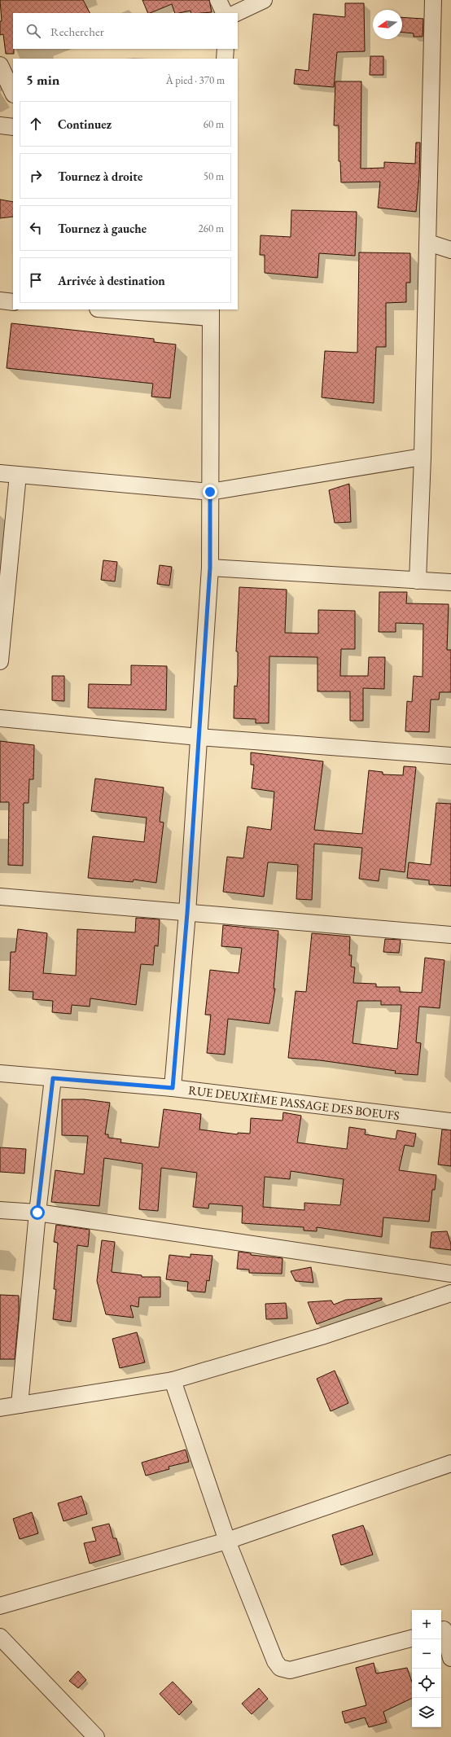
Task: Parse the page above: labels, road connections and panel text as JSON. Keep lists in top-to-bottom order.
{
  "streets": {
    "street": ["RUE DEUXIÈME PASSAGE DES BOEUFS"]
  },
  "north": "left",
  "page": {
    "search": "Rechercher",
    "heading": ["5 min", "À pied · 370 m"],
    "list": [
      ["Continuez", "60 m"],
      ["Tournez à droite", "50 m"],
      ["Tournez à gauche", "260 m"],
      "Arrivée à destination"
    ],
    "map_buttons": ["+", "−"]
  }
}
